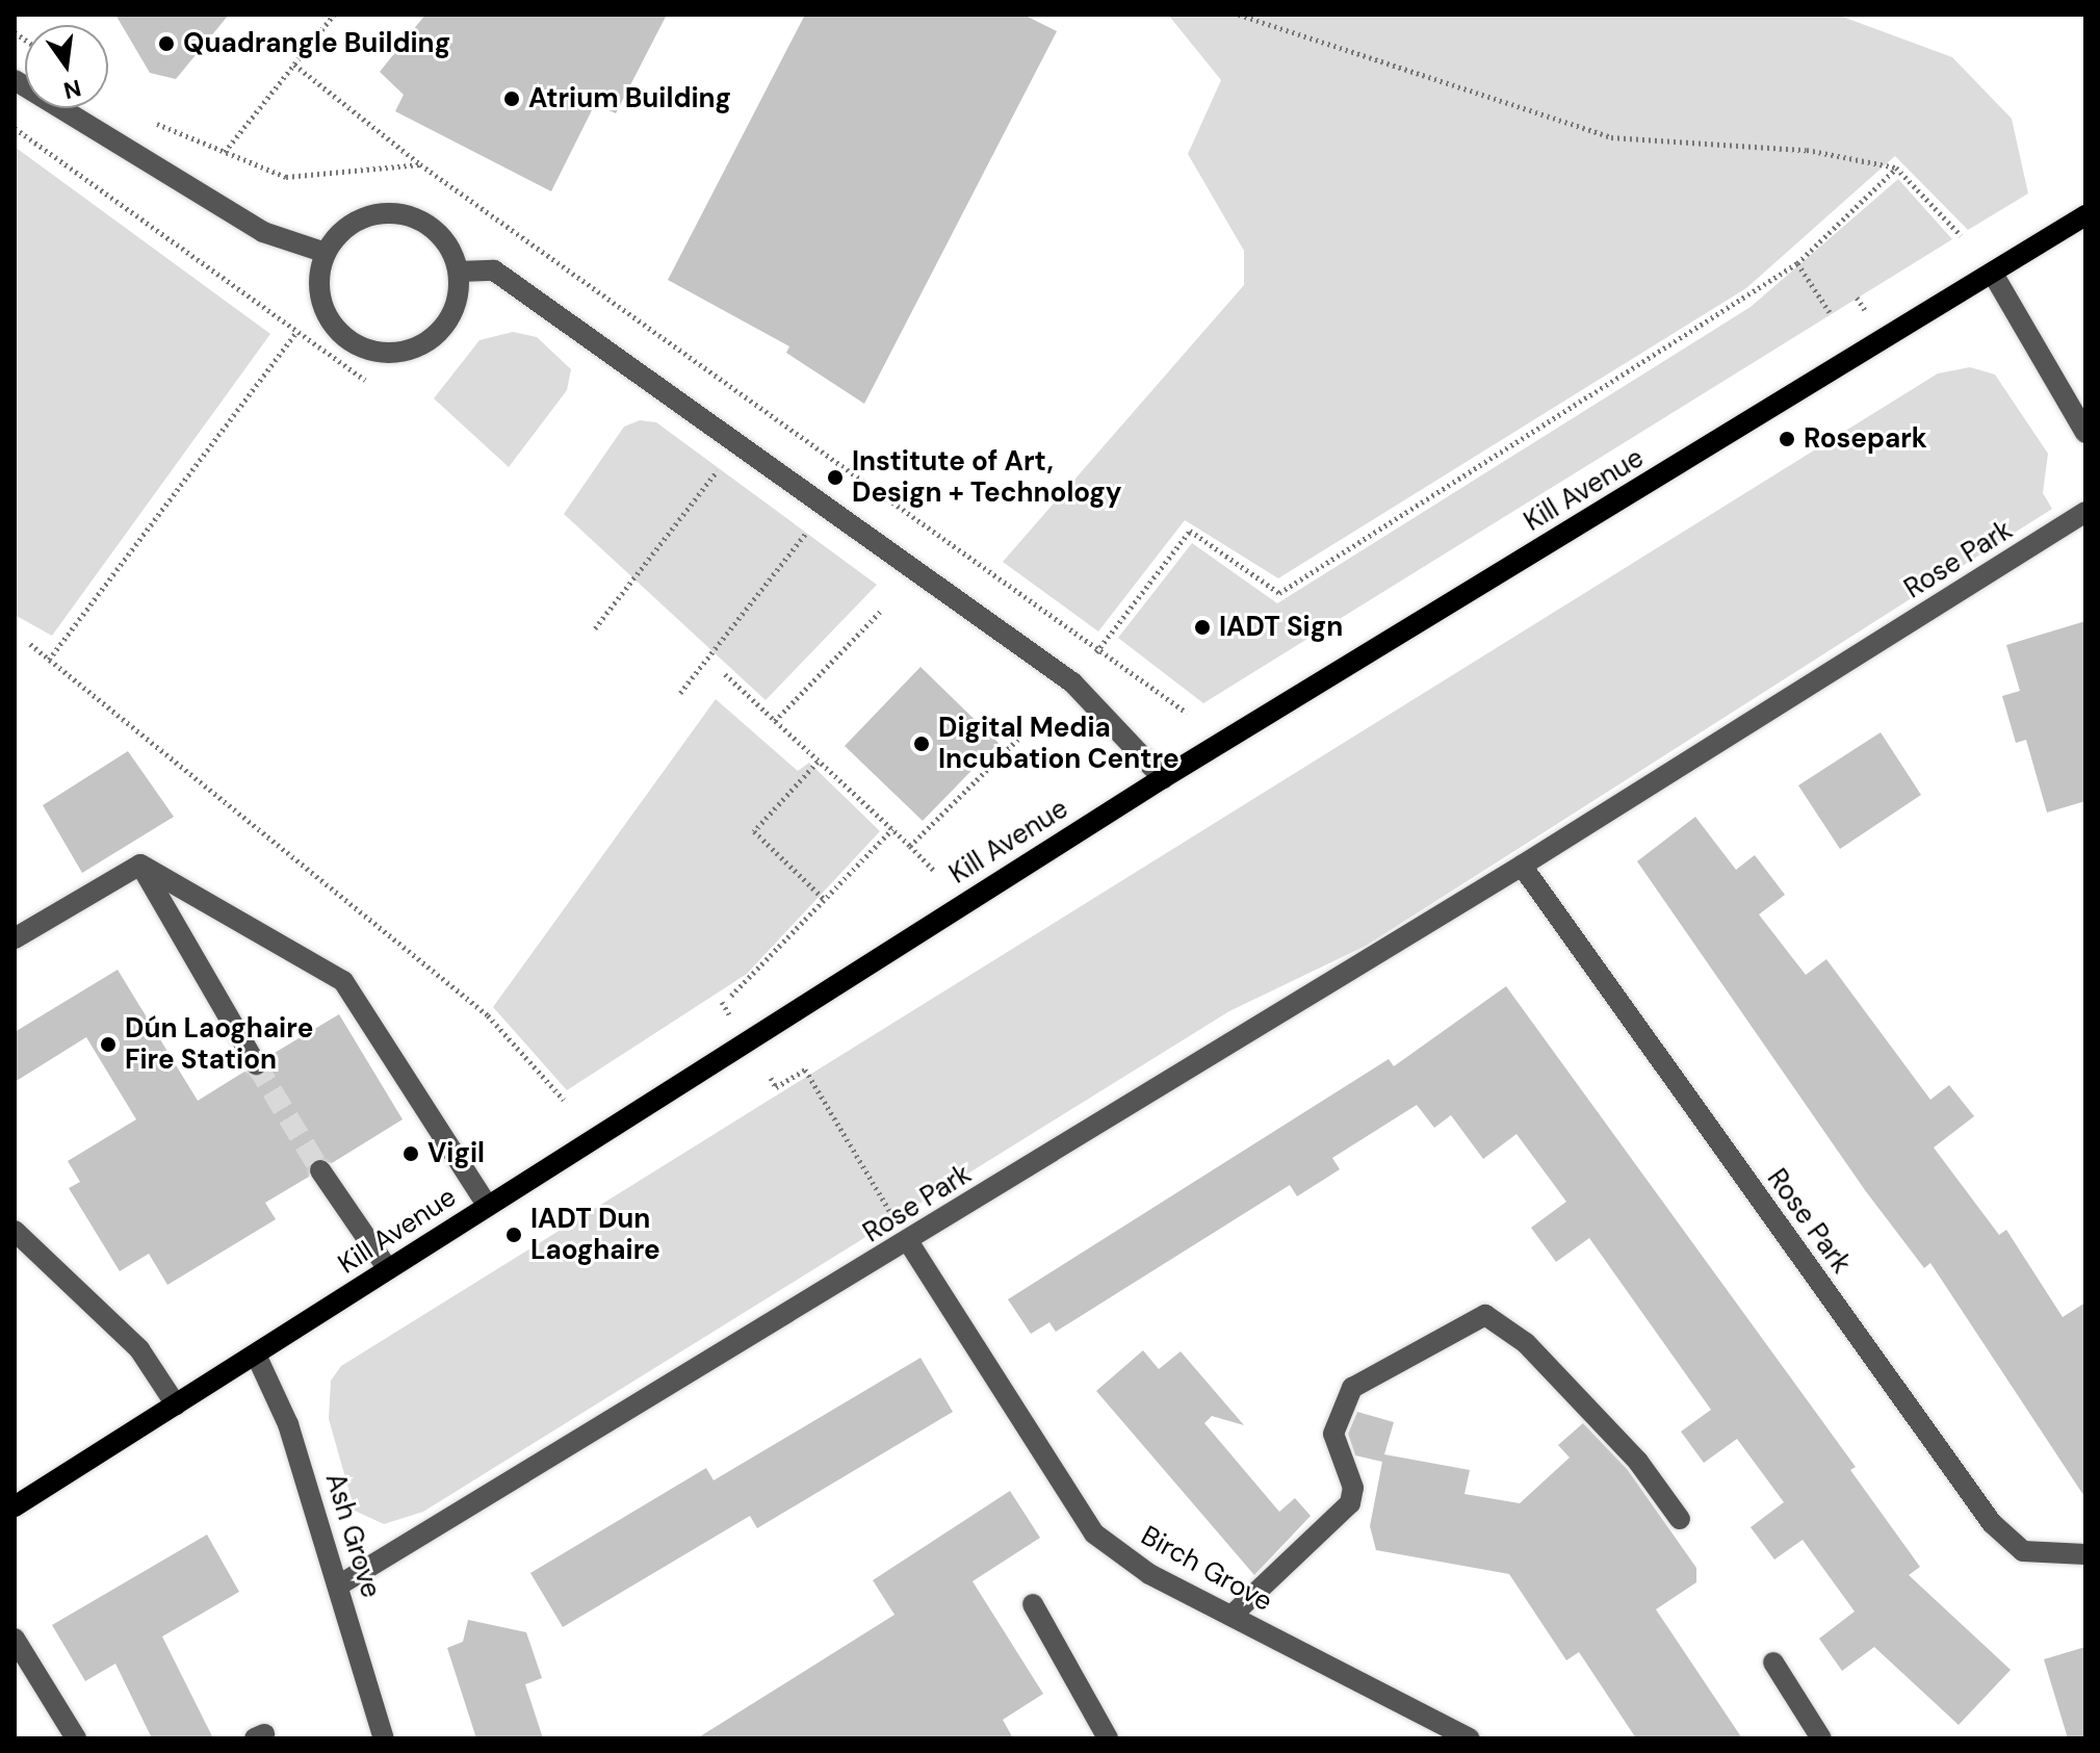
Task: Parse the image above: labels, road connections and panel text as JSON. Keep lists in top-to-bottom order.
{
  "streets": {
    "main road": ["Kill Avenue"],
    "street": ["Rose Park", "Ash Grove", "Birch Grove"]
  },
  "crossings": [
    ["Kill Avenue", "Ash Grove"],
    ["Rose Park", "Ash Grove"],
    ["Rose Park", "Birch Grove"]
  ],
  "places": [
    "Quadrangle Building",
    "Atrium Building",
    "Rosepark",
    "Institute of Art, Design + Technology",
    "IADT Sign",
    "Digital Media Incubation Centre",
    "Dún Laoghaire Fire Station",
    "Vigil",
    "IADT Dun Laoghaire"
  ],
  "north": "bottom"
}
